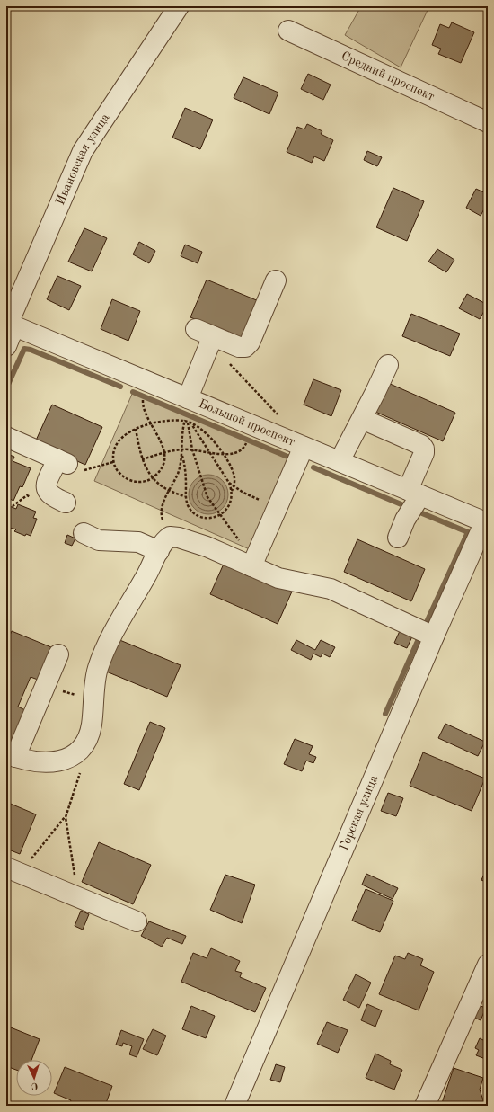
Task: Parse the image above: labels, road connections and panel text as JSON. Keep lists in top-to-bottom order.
{
  "streets": {
    "street": [
      "Средний проспект",
      "Ивановская улица",
      "Большой проспект",
      "Горская улица"
    ]
  },
  "crossings": [
    ["Ивановская улица", "Большой проспект"],
    ["Большой проспект", "Горская улица"]
  ],
  "north": "bottom"
}
